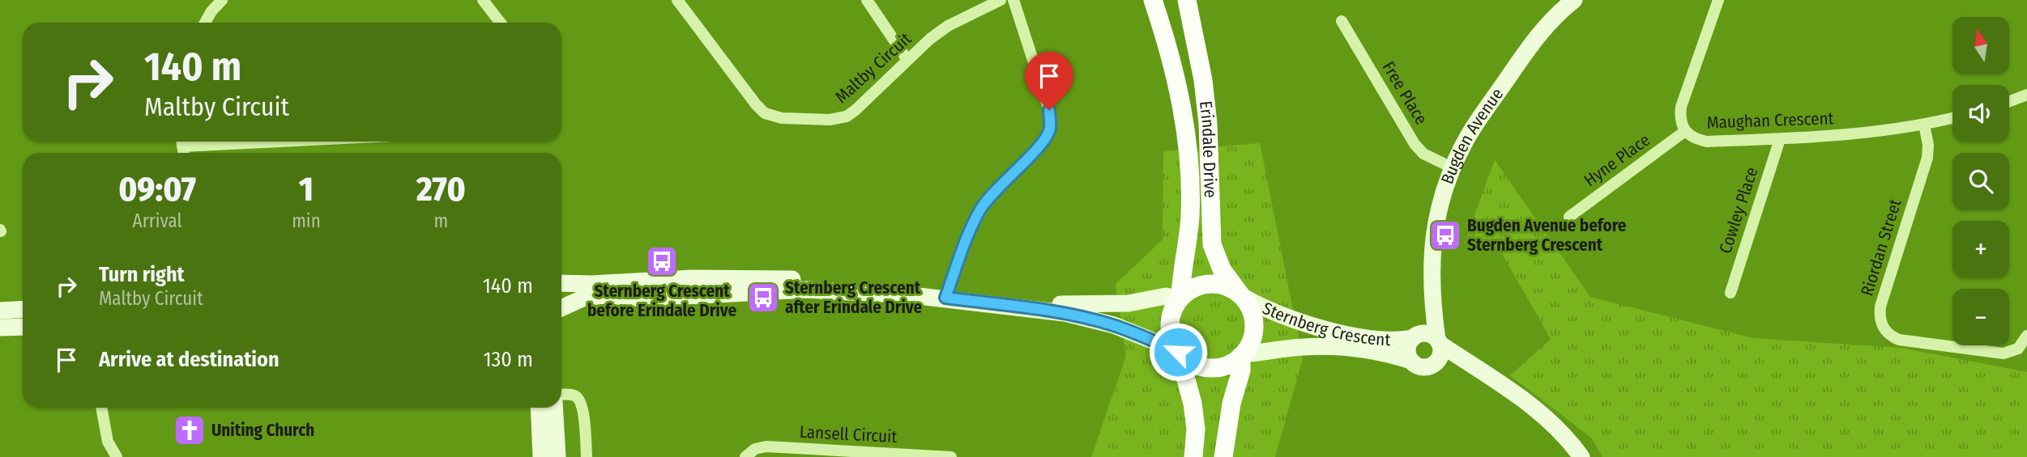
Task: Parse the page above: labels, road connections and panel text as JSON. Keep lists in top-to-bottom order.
{
  "streets": {
    "main road": ["Erindale Drive"],
    "street": [
      "Maltby Circuit",
      "Free Place",
      "Maughan Crescent",
      "Bugden Avenue",
      "Hyne Place",
      "Cowley Place",
      "Riordan Street",
      "Sternberg Crescent",
      "Lansell Circuit"
    ]
  },
  "crossings": [
    ["Free Place", "Bugden Avenue"],
    ["Maughan Crescent", "Hyne Place"],
    ["Maughan Crescent", "Cowley Place"],
    ["Maughan Crescent", "Riordan Street"],
    ["Bugden Avenue", "Sternberg Crescent"],
    ["Erindale Drive", "Sternberg Crescent"]
  ],
  "places": {
    "bus stop": ["Bugden Avenue before Sternberg Crescent", "Sternberg Crescent before Erindale Drive", "Sternberg Crescent after Erindale Drive"],
    "church": ["Uniting Church"]
  },
  "north": "top",
  "page": {
    "map_buttons": ["+", "−"],
    "turn": ["140 m", "Maltby Circuit"],
    "eta": [
      "09:07",
      "Arrival",
      "1",
      "min",
      "270",
      "m"
    ],
    "list": [
      {
        "name": "Turn right",
        "note": "Maltby Circuit",
        "value": "140 m"
      },
      {
        "name": "Arrive at destination",
        "value": "130 m"
      }
    ]
  }
}
